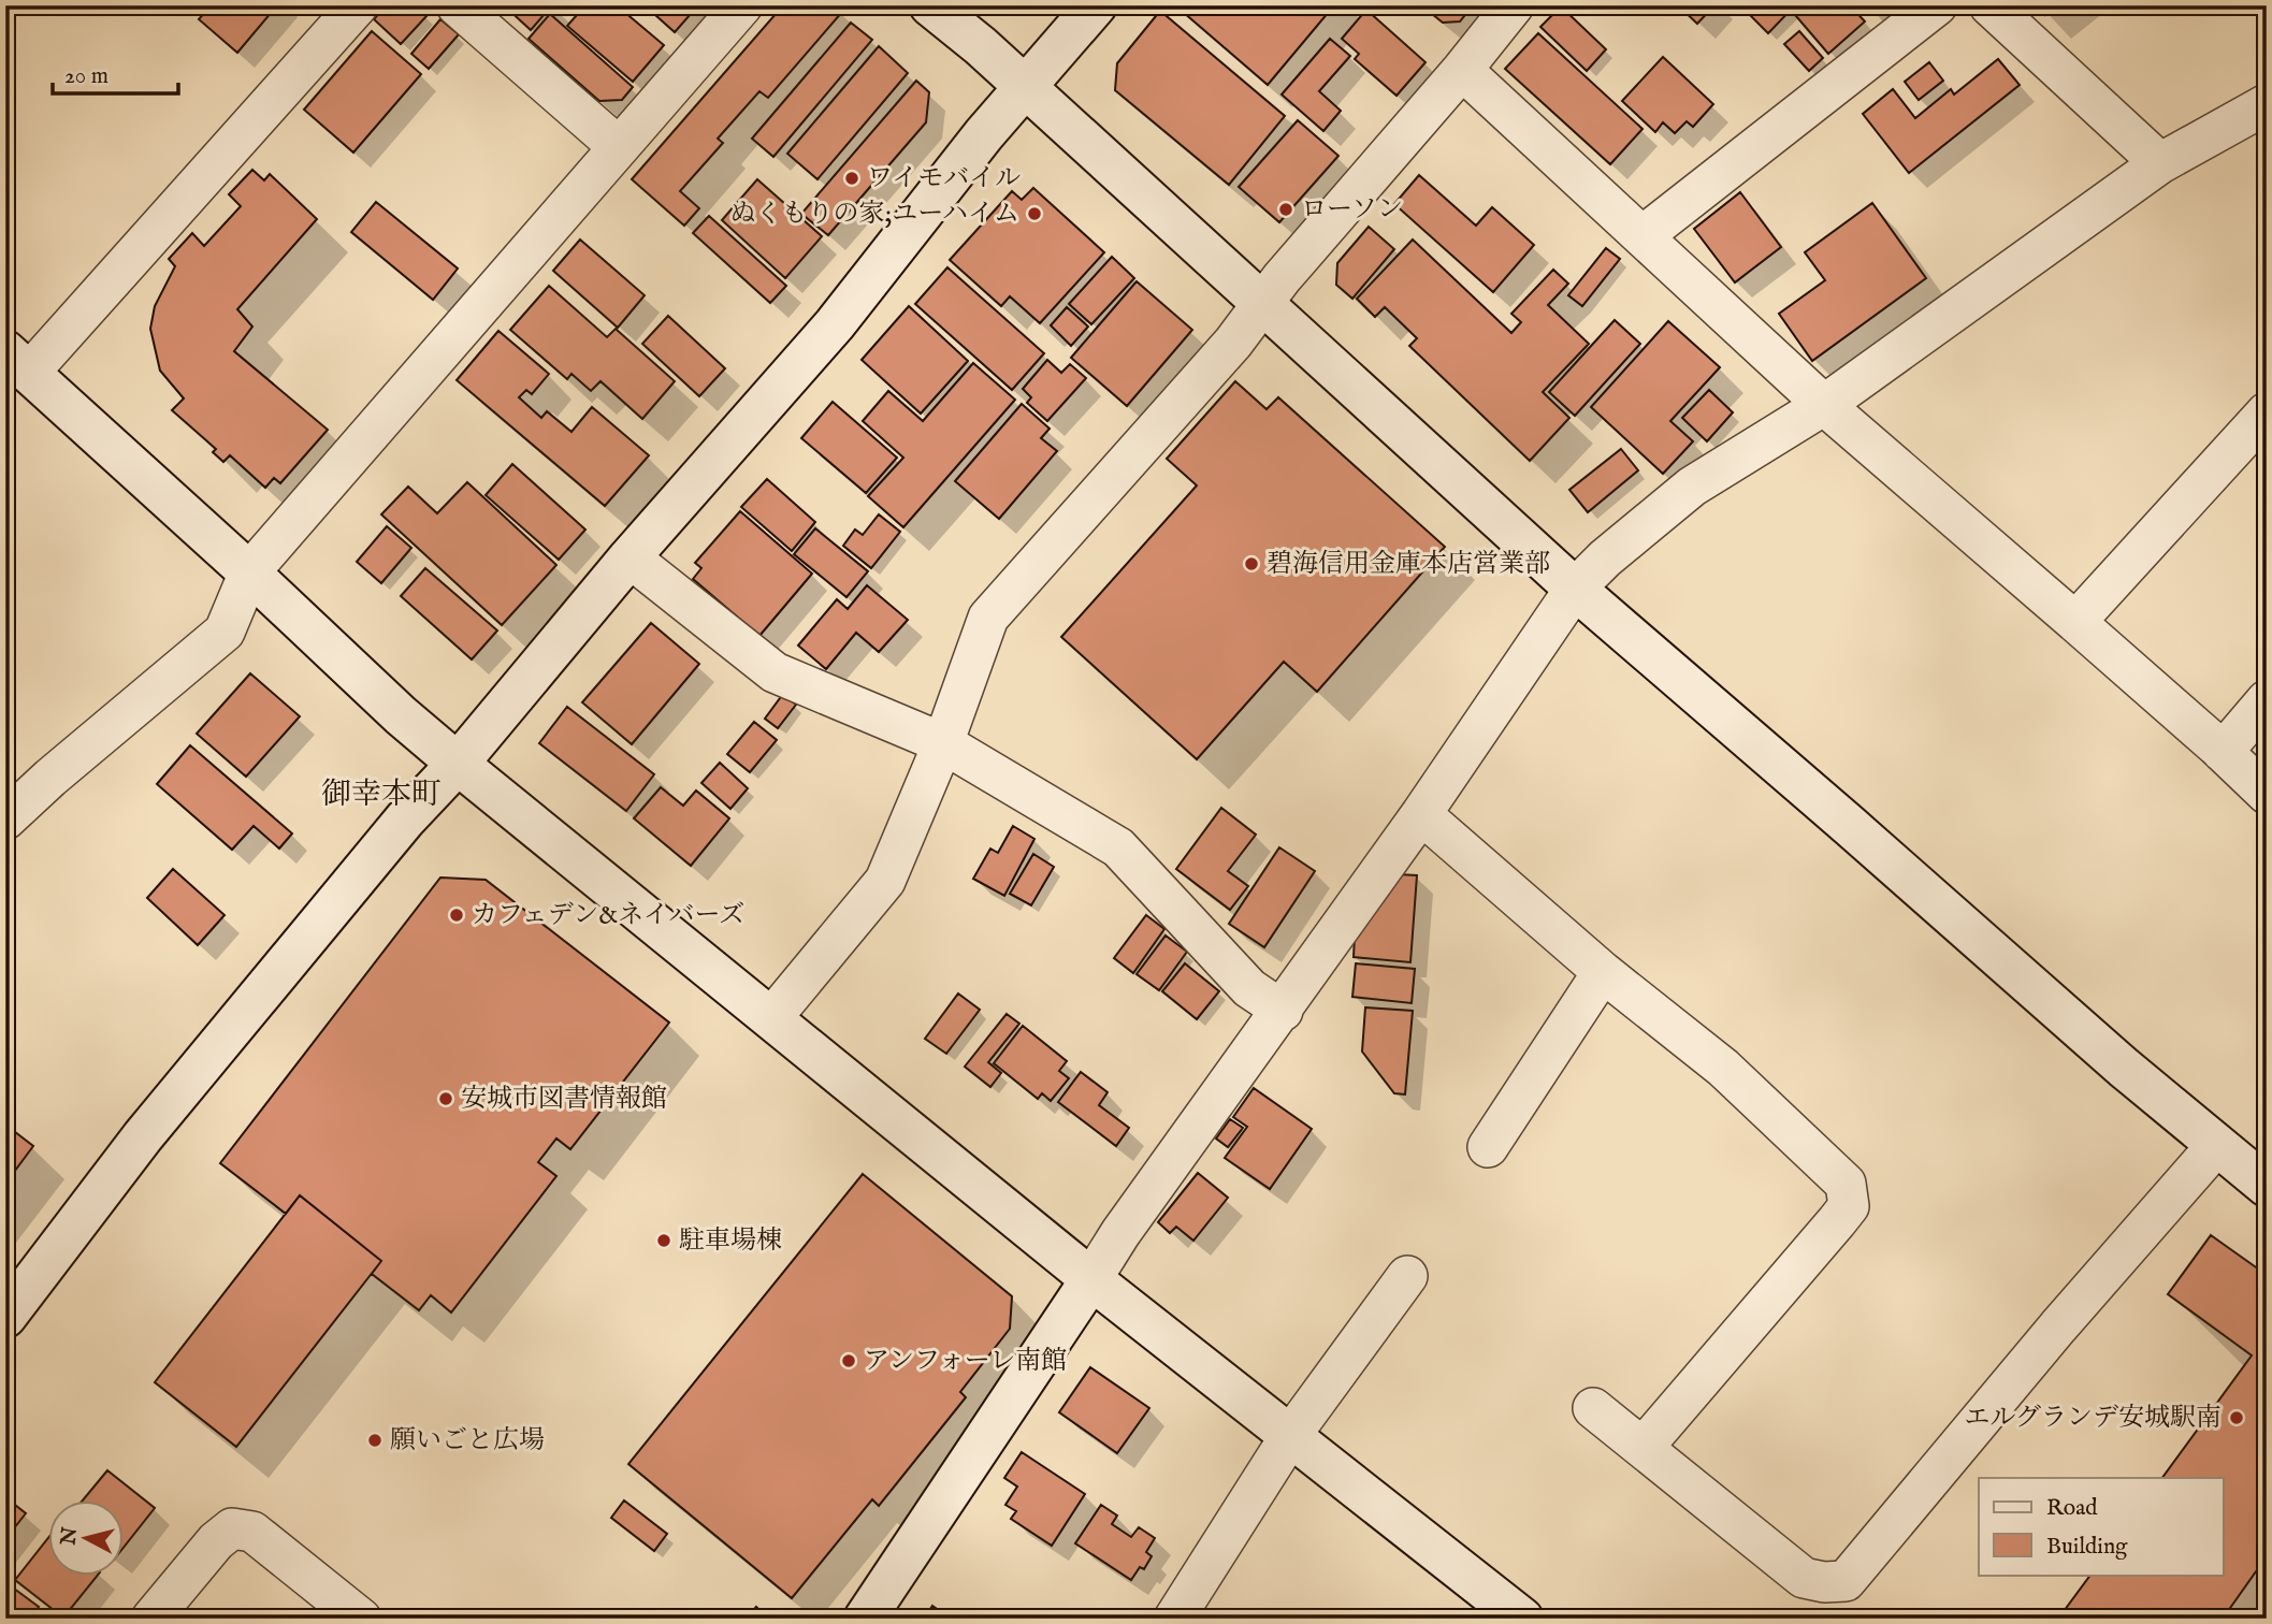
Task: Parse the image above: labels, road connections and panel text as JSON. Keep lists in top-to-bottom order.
{
  "districts": ["御幸本町"],
  "places": [
    "ワイモバイル",
    "ローソン",
    "ぬくもりの家;ユーハイム",
    "碧海信用金庫本店営業部",
    "カフェデン&ネイバーズ",
    "安城市図書情報館",
    "駐車場棟",
    "アンフォーレ南館",
    "エルグランデ安城駅南",
    "願いごと広場"
  ],
  "legend": ["Road", "Building"],
  "scale_bar": "20 m",
  "north": "left"
}
